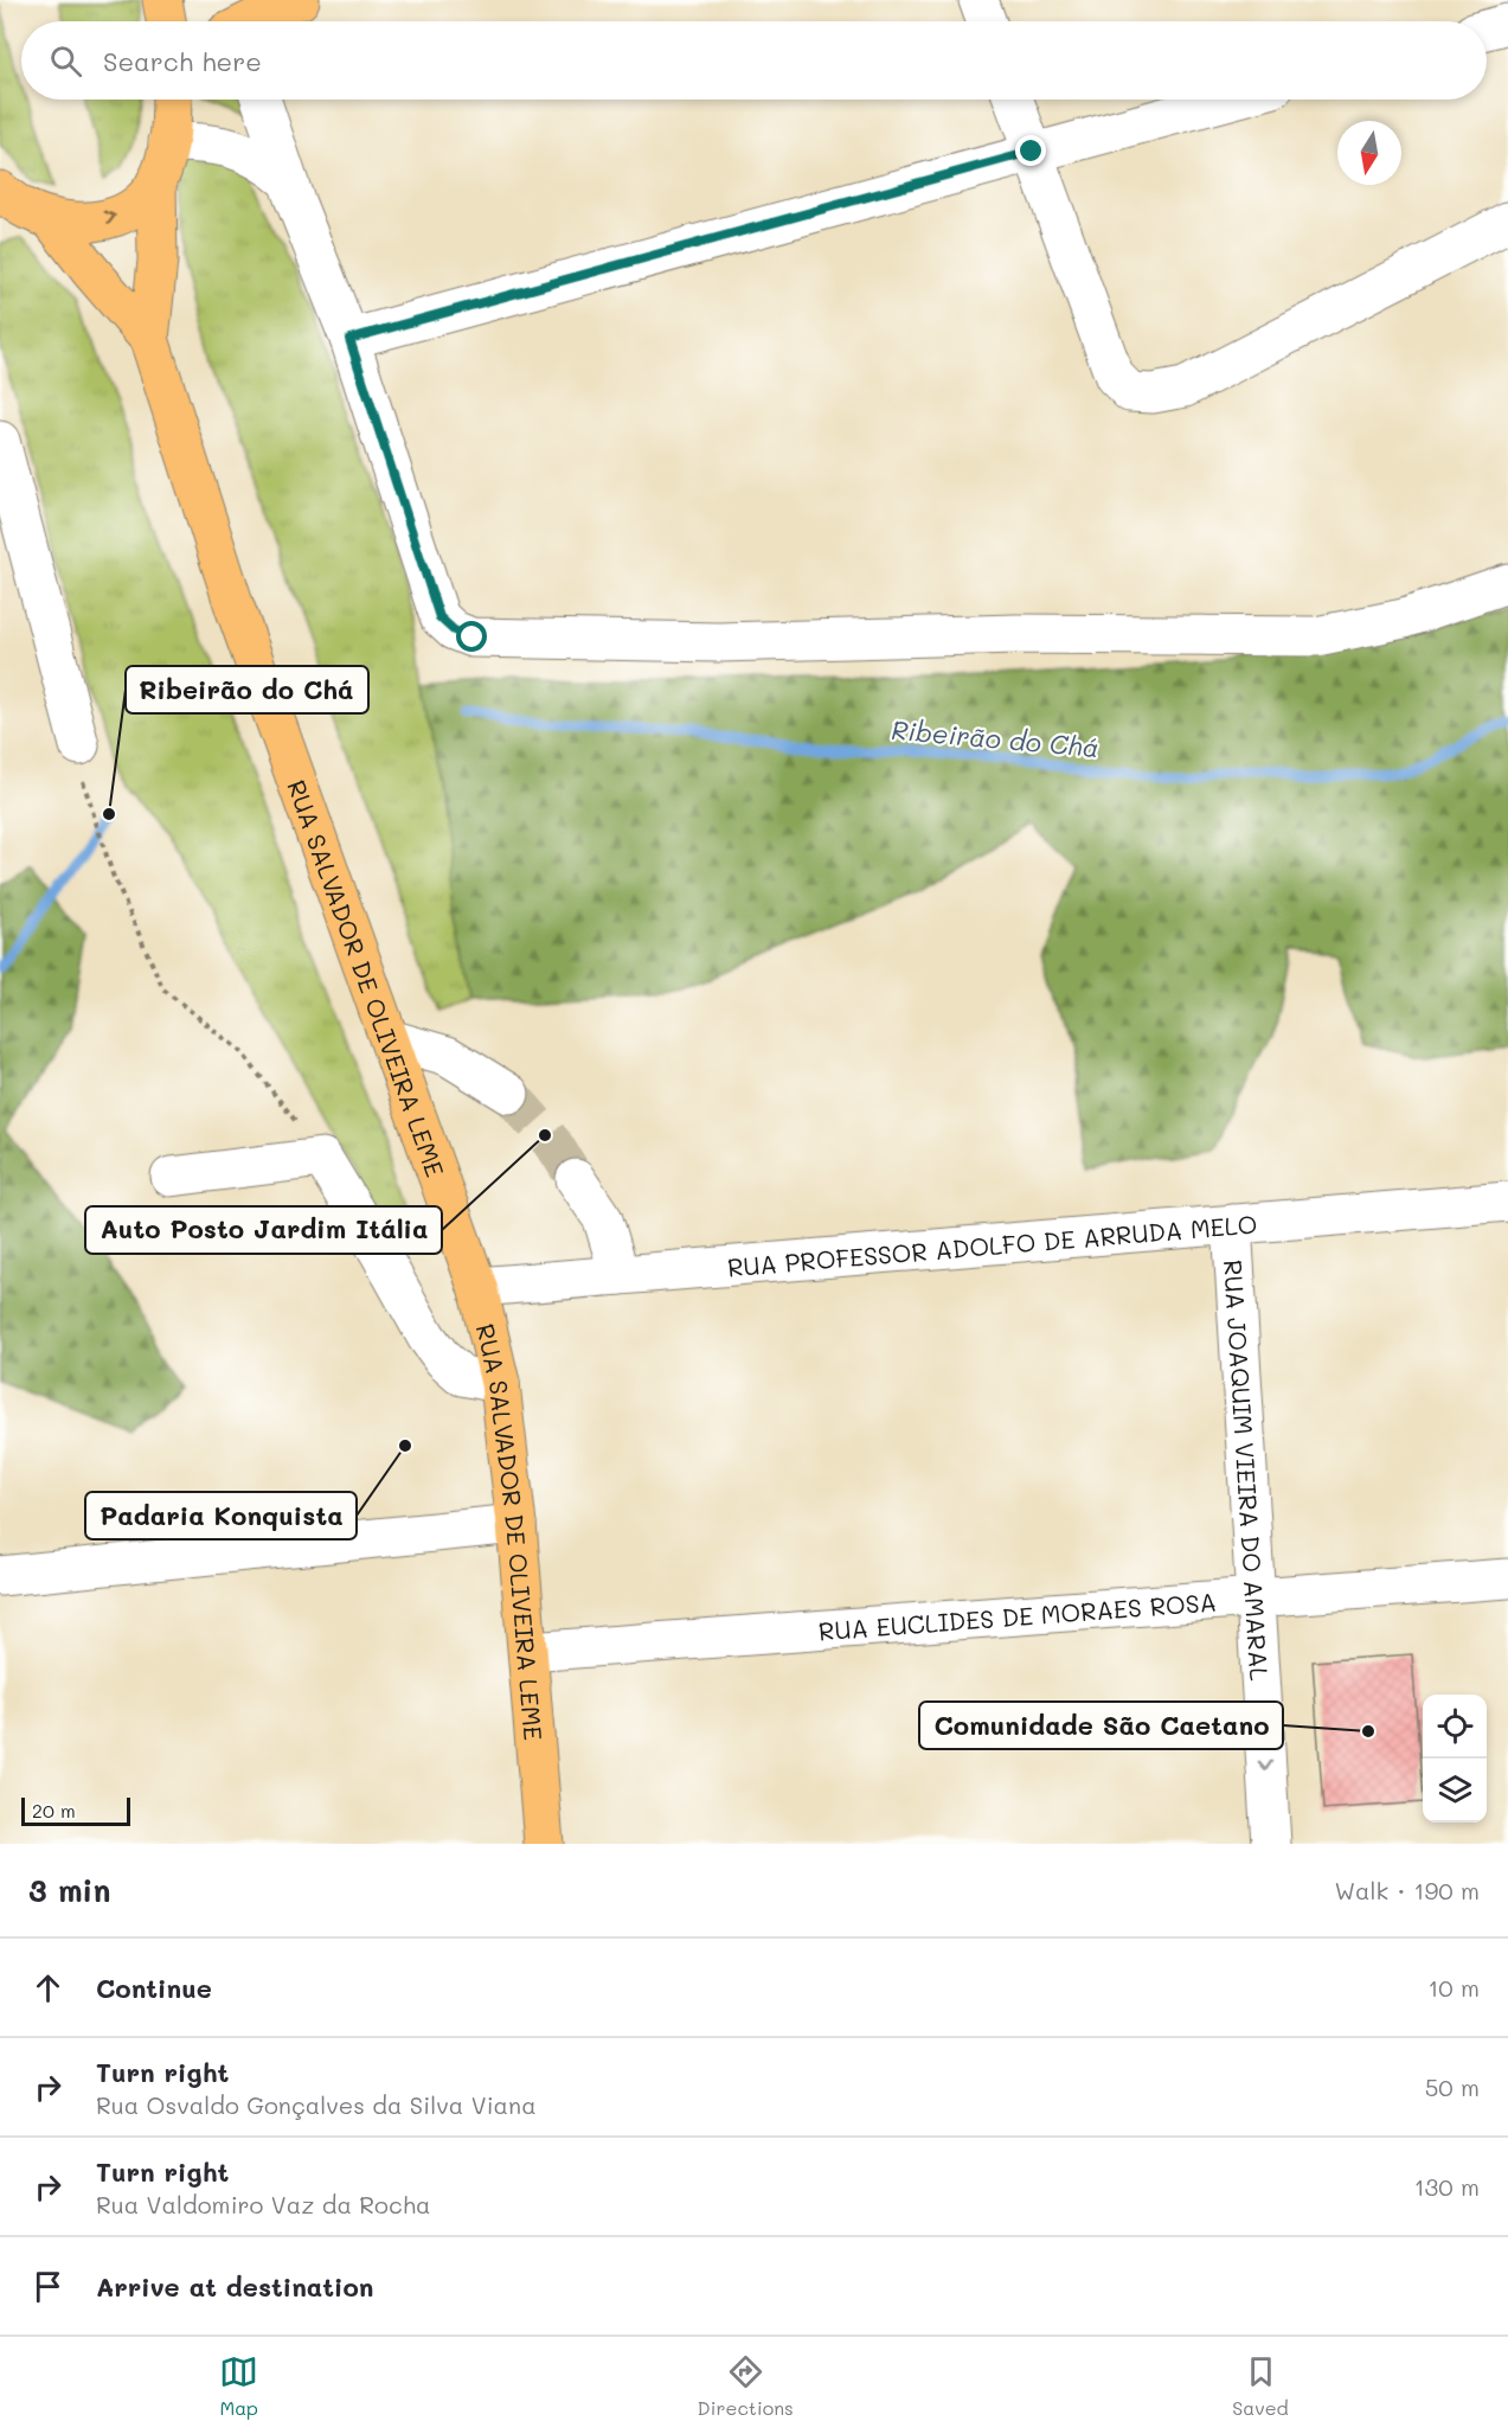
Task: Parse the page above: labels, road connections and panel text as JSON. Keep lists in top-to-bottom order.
{
  "streets": {
    "main road": ["RUA SALVADOR DE OLIVEIRA LEME"],
    "street": ["RUA PROFESSOR ADOLFO DE ARRUDA MELO", "RUA JOAQUIM VIEIRA DO AMARAL", "RUA EUCLIDES DE MORAES ROSA"]
  },
  "crossings": [
    ["RUA SALVADOR DE OLIVEIRA LEME", "RUA PROFESSOR ADOLFO DE ARRUDA MELO"],
    ["RUA SALVADOR DE OLIVEIRA LEME", "RUA EUCLIDES DE MORAES ROSA"],
    ["RUA PROFESSOR ADOLFO DE ARRUDA MELO", "RUA JOAQUIM VIEIRA DO AMARAL"],
    ["RUA JOAQUIM VIEIRA DO AMARAL", "RUA EUCLIDES DE MORAES ROSA"]
  ],
  "one_way": ["RUA JOAQUIM VIEIRA DO AMARAL"],
  "water": ["Ribeirão do Chá"],
  "places": [
    "Ribeirão do Chá",
    "Auto Posto Jardim Itália",
    "Padaria Konquista",
    "Comunidade São Caetano"
  ],
  "scale_bar": "20 m",
  "north": "bottom",
  "page": {
    "search": "Search here",
    "scale": "20 m",
    "heading": ["3 min", "Walk · 190 m"],
    "list": [
      ["Continue", "10 m"],
      ["Turn right", "Rua Osvaldo Gonçalves da Silva Viana", "50 m"],
      ["Turn right", "Rua Valdomiro Vaz da Rocha", "130 m"],
      "Arrive at destination"
    ],
    "nav": ["Map", "Directions", "Saved"]
  }
}
